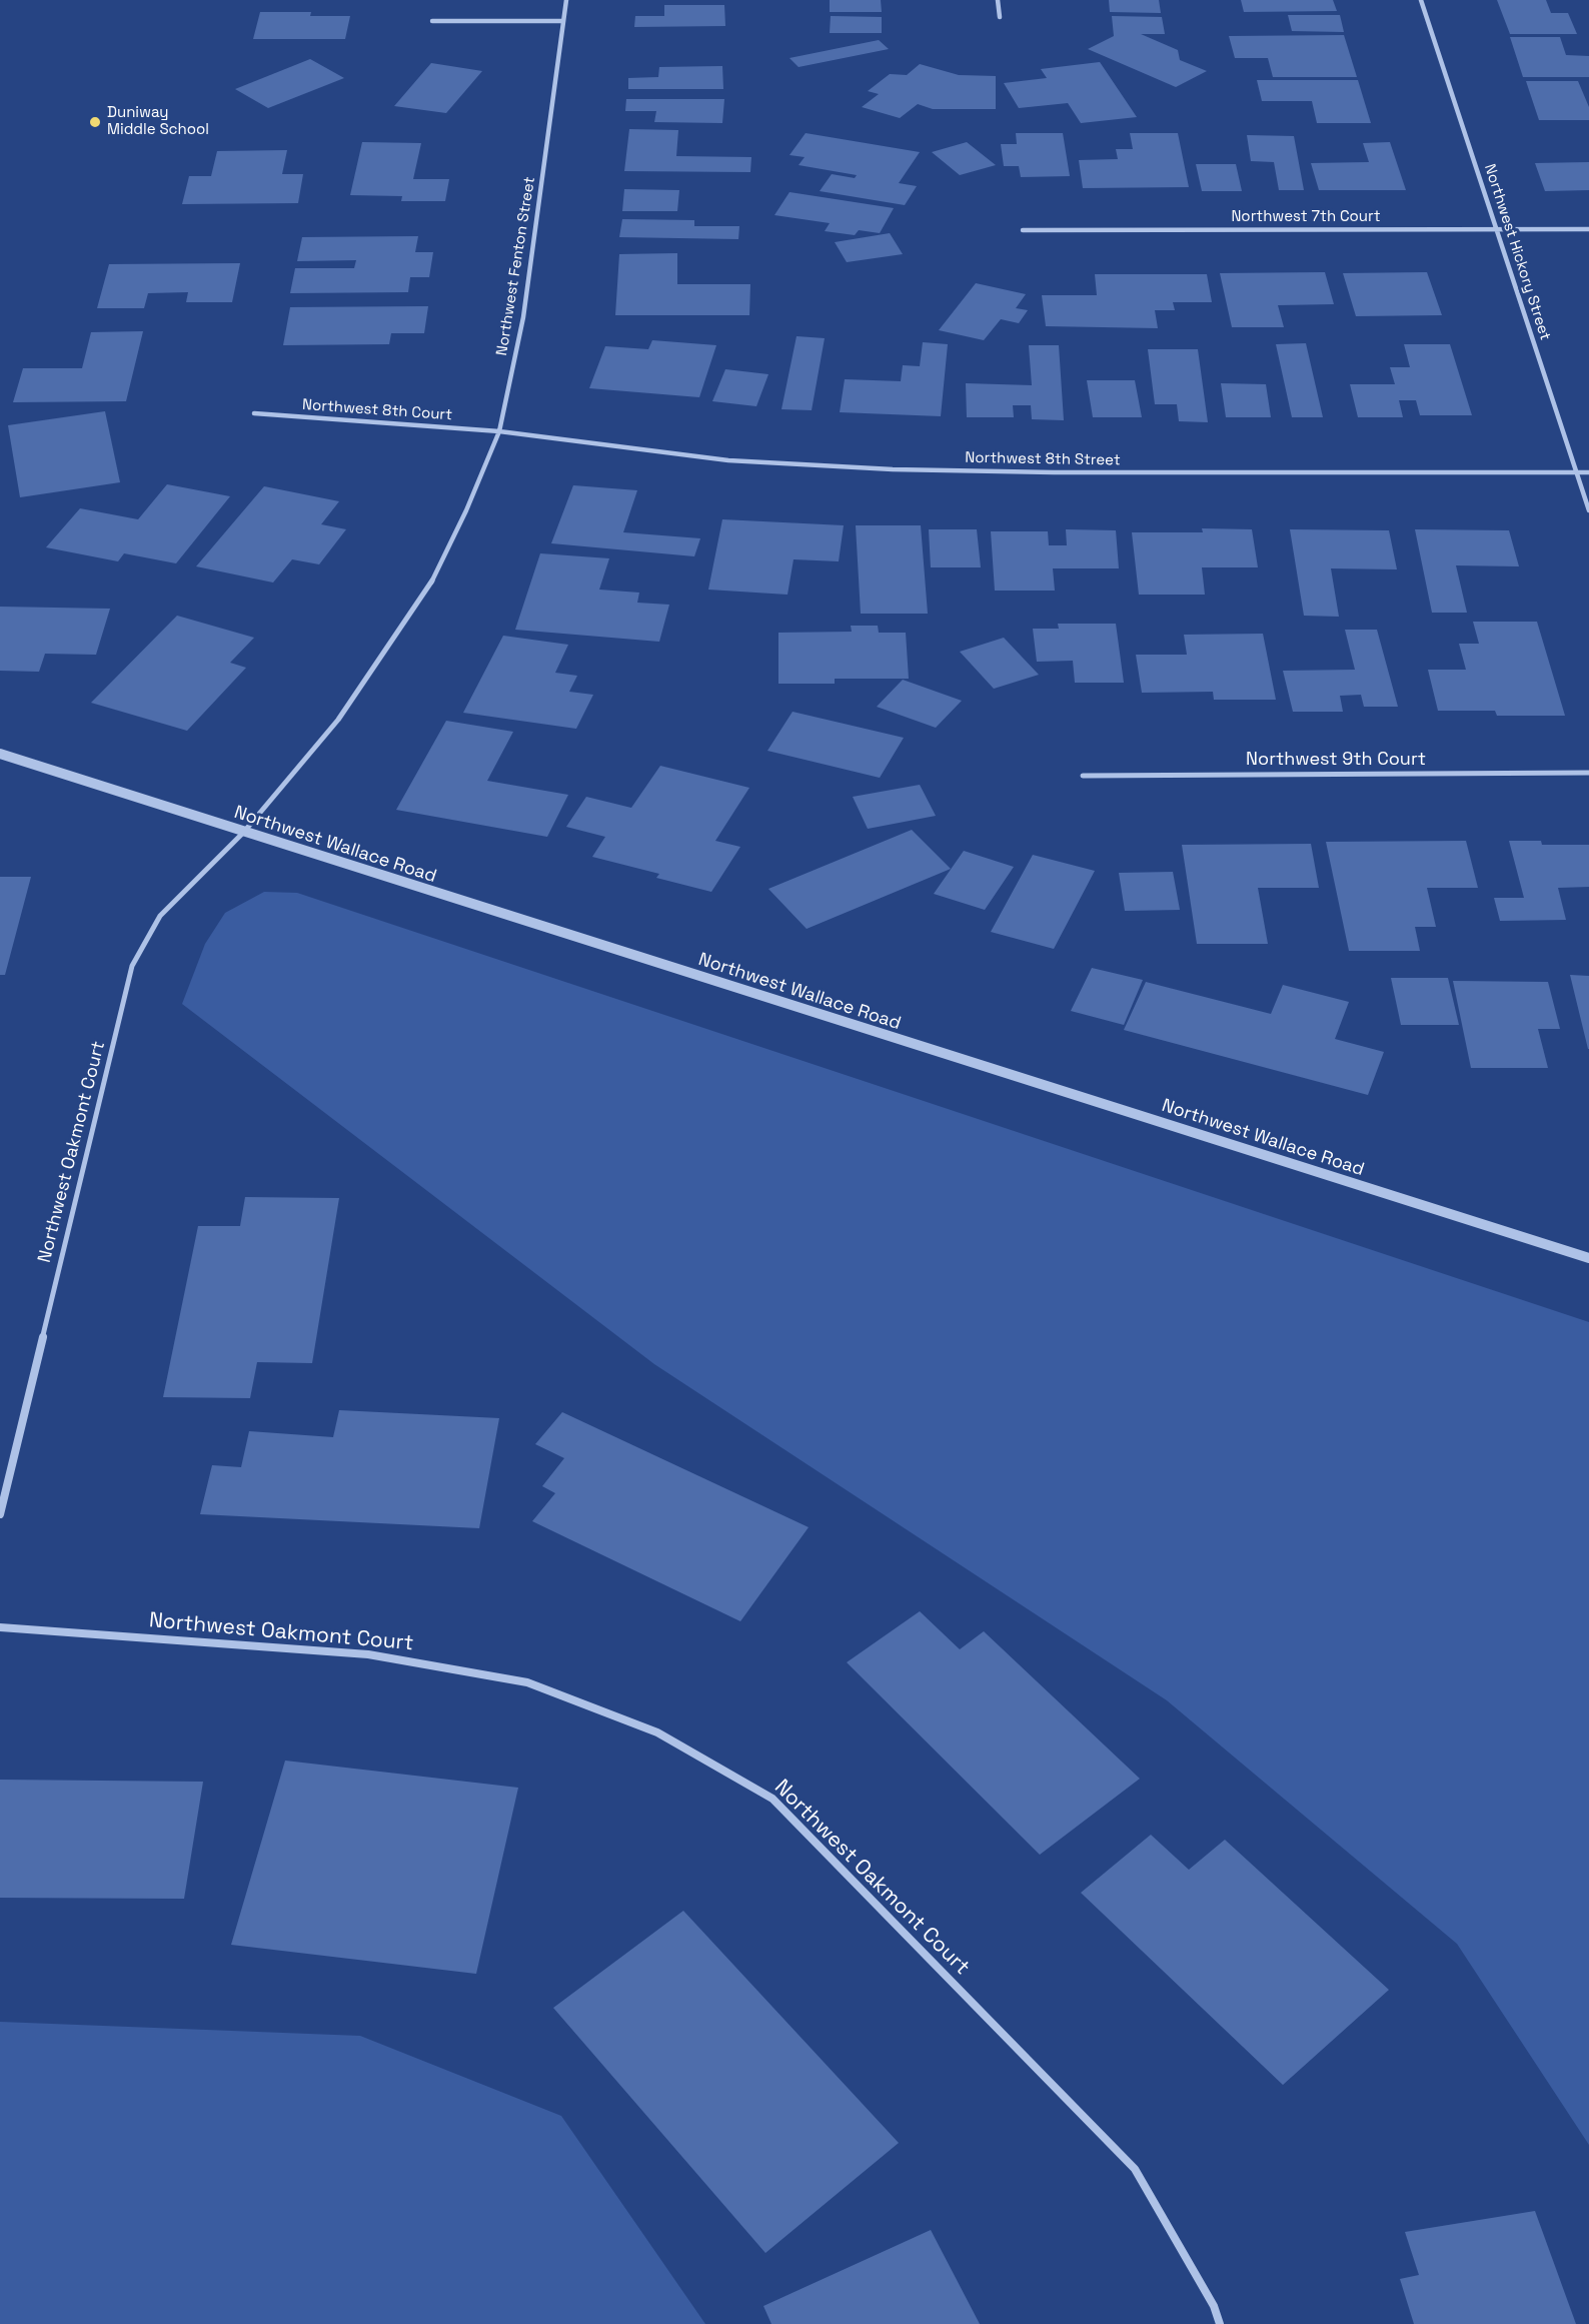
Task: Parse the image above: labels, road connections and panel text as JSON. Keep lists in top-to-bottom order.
{
  "streets": {
    "street": [
      "Northwest 7th Court",
      "Northwest Hickory Street",
      "Northwest Fenton Street",
      "Northwest 8th Court",
      "Northwest 8th Street",
      "Northwest 9th Court",
      "Northwest Wallace Road",
      "Northwest Oakmont Court"
    ]
  },
  "crossings": [
    ["Northwest 7th Court", "Northwest Hickory Street"],
    ["Northwest Hickory Street", "Northwest 8th Street"],
    ["Northwest Fenton Street", "Northwest 8th Court"],
    ["Northwest Fenton Street", "Northwest 8th Street"],
    ["Northwest Fenton Street", "Northwest Wallace Road"],
    ["Northwest Fenton Street", "Northwest Oakmont Court"],
    ["Northwest 8th Court", "Northwest 8th Street"],
    ["Northwest Wallace Road", "Northwest Oakmont Court"]
  ],
  "places": ["Duniway Middle School"]
}
